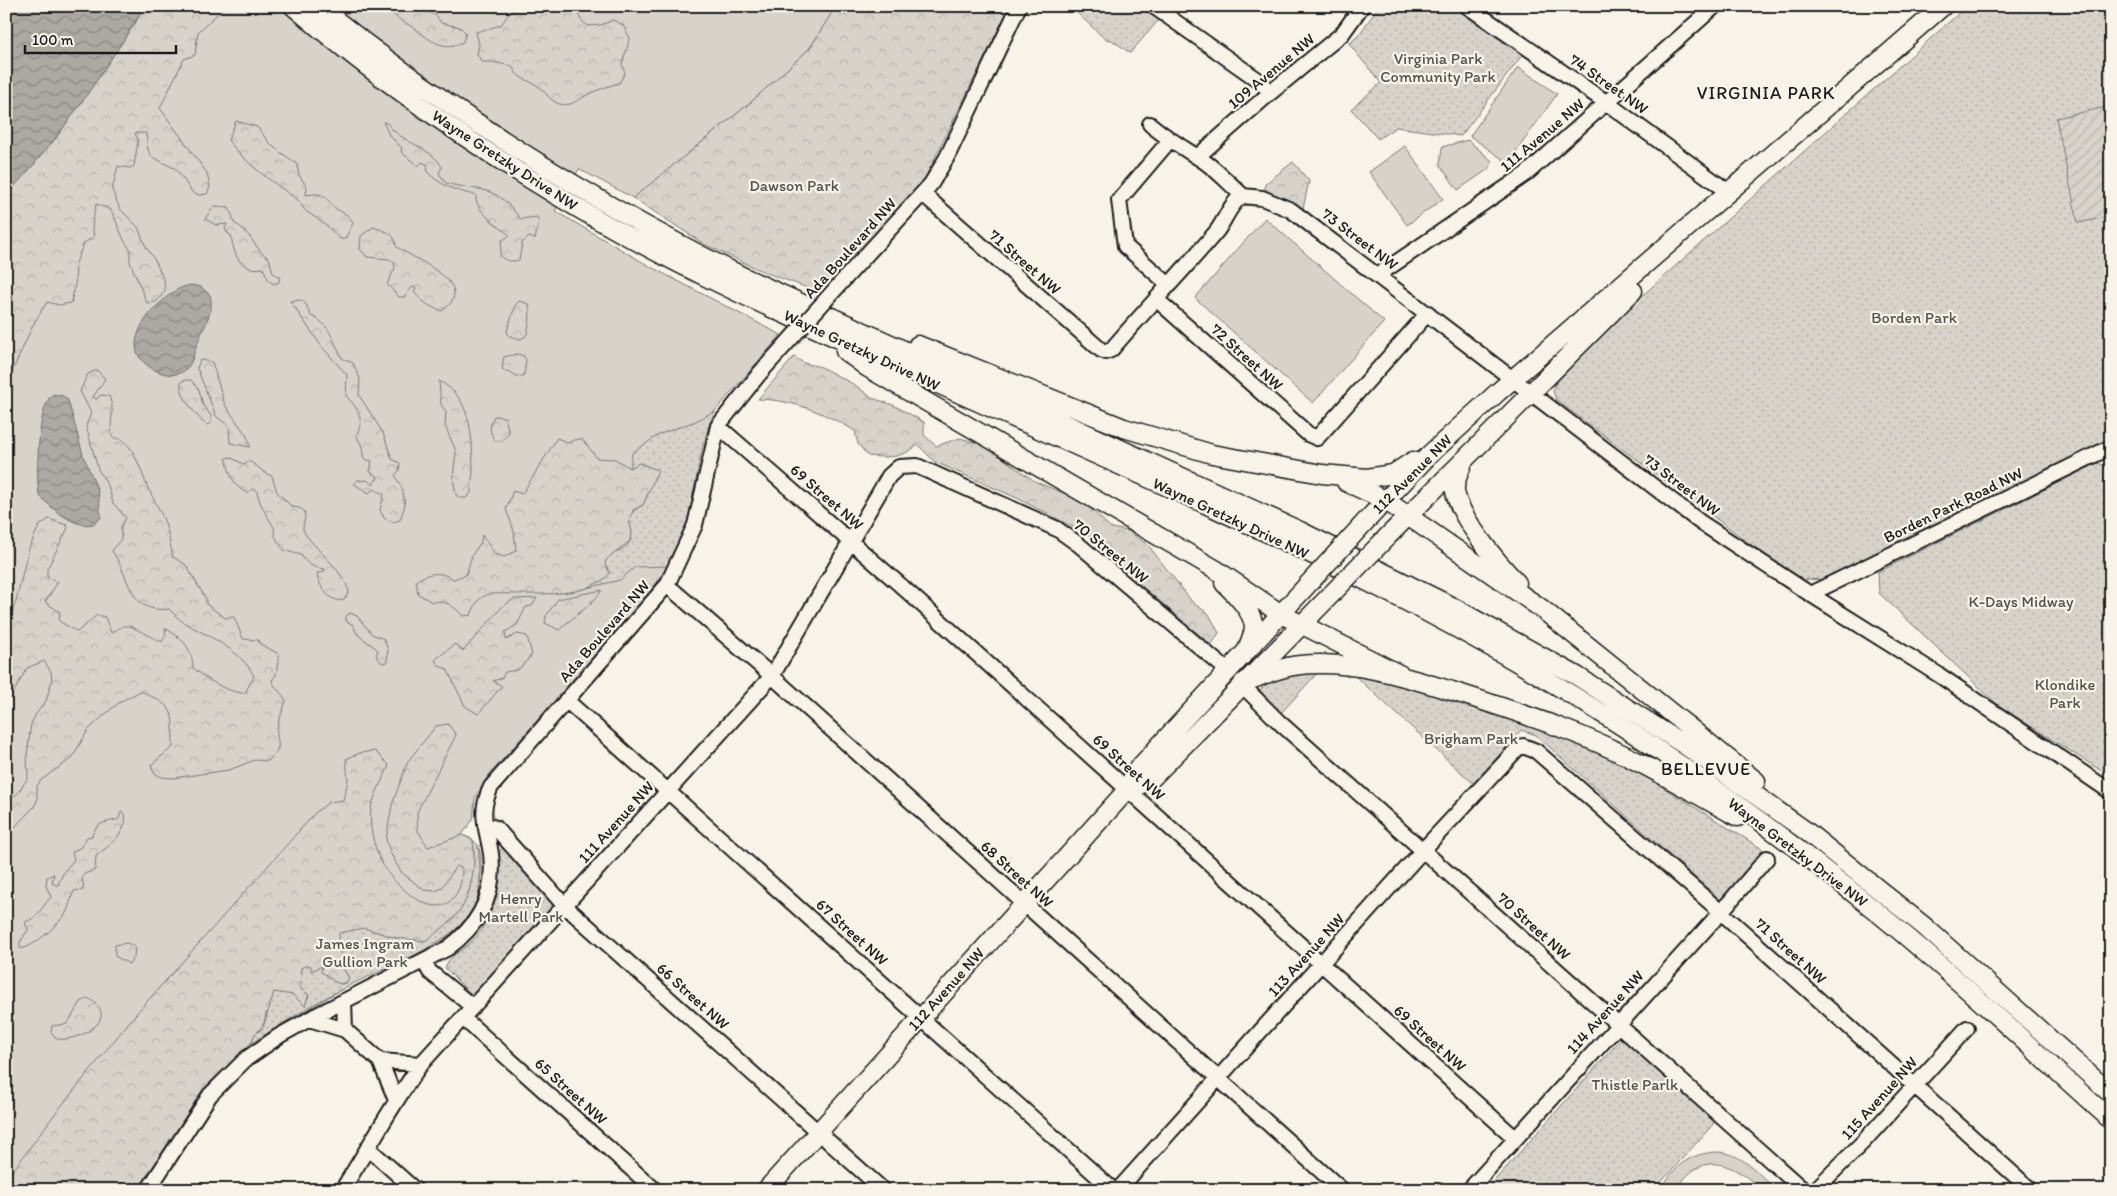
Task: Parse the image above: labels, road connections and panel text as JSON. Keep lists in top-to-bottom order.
{
  "streets": {
    "main road": ["Wayne Gretzky Drive NW", "112 Avenue NW"],
    "street": [
      "109 Avenue NW",
      "74 Street NW",
      "111 Avenue NW",
      "73 Street NW",
      "Ada Boulevard NW",
      "71 Street NW",
      "72 Street NW",
      "69 Street NW",
      "Borden Park Road NW",
      "70 Street NW",
      "68 Street NW",
      "67 Street NW",
      "113 Avenue NW",
      "66 Street NW",
      "114 Avenue NW",
      "65 Street NW",
      "115 Avenue NW"
    ]
  },
  "crossings": [
    ["74 Street NW", "111 Avenue NW"],
    ["74 Street NW", "112 Avenue NW"],
    ["111 Avenue NW", "73 Street NW"],
    ["111 Avenue NW", "69 Street NW"],
    ["111 Avenue NW", "70 Street NW"],
    ["111 Avenue NW", "68 Street NW"],
    ["111 Avenue NW", "67 Street NW"],
    ["111 Avenue NW", "66 Street NW"],
    ["111 Avenue NW", "65 Street NW"],
    ["73 Street NW", "72 Street NW"],
    ["73 Street NW", "112 Avenue NW"],
    ["73 Street NW", "Borden Park Road NW"],
    ["Ada Boulevard NW", "71 Street NW"],
    ["Ada Boulevard NW", "69 Street NW"],
    ["Ada Boulevard NW", "68 Street NW"],
    ["Ada Boulevard NW", "67 Street NW"],
    ["Ada Boulevard NW", "66 Street NW"],
    ["71 Street NW", "72 Street NW"],
    ["71 Street NW", "113 Avenue NW"],
    ["71 Street NW", "114 Avenue NW"],
    ["71 Street NW", "115 Avenue NW"],
    ["112 Avenue NW", "69 Street NW"],
    ["112 Avenue NW", "70 Street NW"],
    ["112 Avenue NW", "68 Street NW"],
    ["112 Avenue NW", "67 Street NW"],
    ["112 Avenue NW", "66 Street NW"],
    ["69 Street NW", "113 Avenue NW"],
    ["69 Street NW", "114 Avenue NW"],
    ["70 Street NW", "113 Avenue NW"],
    ["70 Street NW", "114 Avenue NW"],
    ["68 Street NW", "113 Avenue NW"]
  ],
  "districts": ["VIRGINIA PARK", "BELLEVUE"],
  "parks": [
    "Virginia Park Community Park",
    "Dawson Park",
    "Borden Park",
    "K-Days Midway",
    "Klondike Park",
    "Brigham Park",
    "Henry Martell Park",
    "James Ingram Gullion Park",
    "Thistle Parlk"
  ],
  "scale_bar": "100 m"
}
